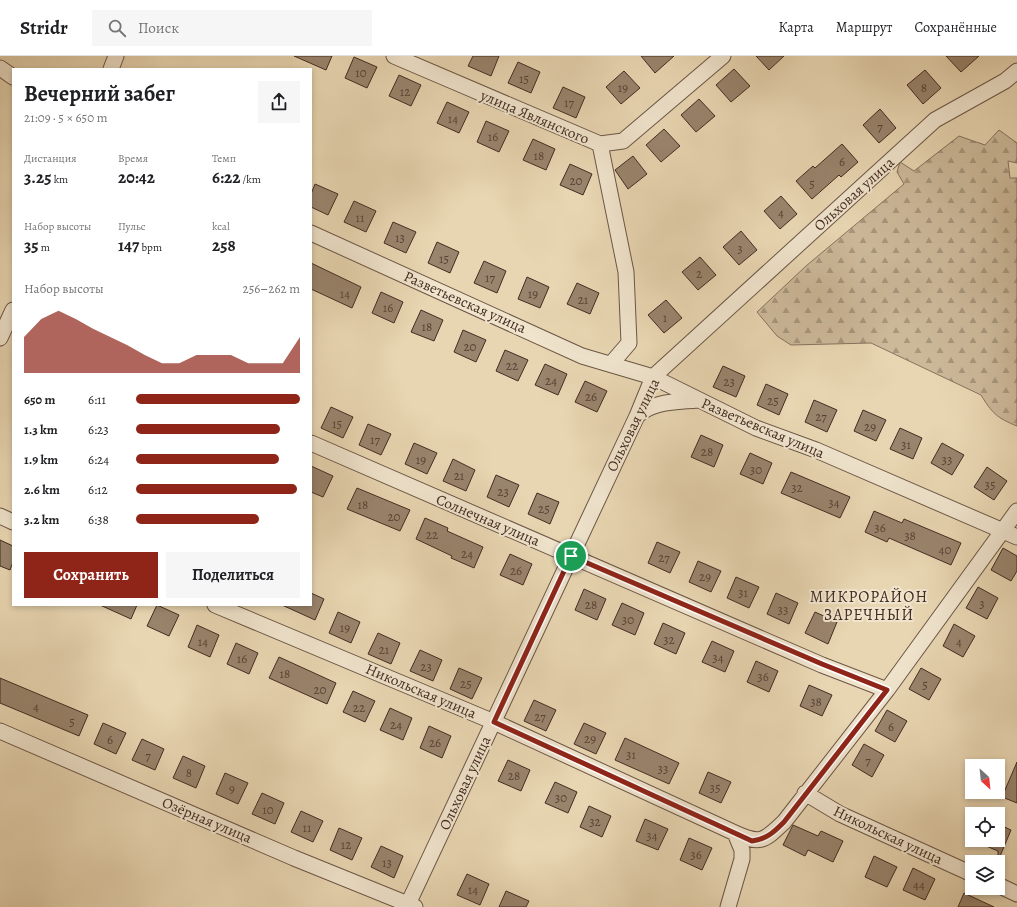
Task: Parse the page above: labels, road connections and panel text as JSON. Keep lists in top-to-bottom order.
{
  "streets": {
    "street": [
      "улица Являнского",
      "Ольховая улица",
      "Разветьевская улица",
      "Солнечная улица",
      "Никольская улица",
      "Озёрная улица"
    ]
  },
  "crossings": [
    ["Ольховая улица", "Разветьевская улица"],
    ["Ольховая улица", "Солнечная улица"],
    ["Ольховая улица", "Никольская улица"],
    ["Ольховая улица", "Озёрная улица"],
    ["Разветьевская улица", "Никольская улица"],
    ["Солнечная улица", "Никольская улица"]
  ],
  "districts": ["МИКРОРАЙОН ЗАРЕЧНЫЙ"],
  "house_numbers": [
    "10",
    "15",
    "19",
    "8",
    "12",
    "17",
    "14",
    "7",
    "16",
    "18",
    "6",
    "20",
    "5",
    "4",
    "11",
    "13",
    "3",
    "15",
    "2",
    "17",
    "14",
    "19",
    "21",
    "16",
    "1",
    "18",
    "20",
    "22",
    "24",
    "23",
    "26",
    "25",
    "27",
    "15",
    "29",
    "17",
    "31",
    "28",
    "19",
    "33",
    "30",
    "21",
    "35",
    "32",
    "23",
    "34",
    "18",
    "25",
    "20",
    "36",
    "22",
    "38",
    "40",
    "24",
    "27",
    "26",
    "29",
    "31",
    "3",
    "28",
    "33",
    "30",
    "19",
    "32",
    "14",
    "4",
    "21",
    "34",
    "16",
    "23",
    "18",
    "36",
    "25",
    "5",
    "20",
    "38",
    "4",
    "22",
    "27",
    "5",
    "24",
    "6",
    "29",
    "6",
    "26",
    "31",
    "7",
    "7",
    "33",
    "8",
    "28",
    "35",
    "9",
    "30",
    "10",
    "32",
    "11",
    "34",
    "12",
    "36",
    "13",
    "44",
    "14"
  ],
  "north": "bottom right",
  "page": {
    "header": "Stridr",
    "search": "Поиск",
    "nav": ["Карта", "Маршрут", "Сохранённые"],
    "heading": ["Вечерний забег", "21:09 · 5 × 650 m"],
    "stats": [
      ["Дистанция", "3.25 km"],
      ["Время", "20:42"],
      ["Темп", "6:22 /km"],
      ["Набор высоты", "35 m"],
      ["Пульс", "147 bpm"],
      ["kcal", "258"]
    ],
    "chart": ["Набор высоты", "256–262 m"],
    "list": [
      {
        "name": "650 m",
        "note": "6:11"
      },
      {
        "name": "1.3 km",
        "note": "6:23"
      },
      {
        "name": "1.9 km",
        "note": "6:24"
      },
      {
        "name": "2.6 km",
        "note": "6:12"
      },
      {
        "name": "3.2 km",
        "note": "6:38"
      }
    ],
    "buttons": ["Сохранить", "Поделиться"]
  }
}
